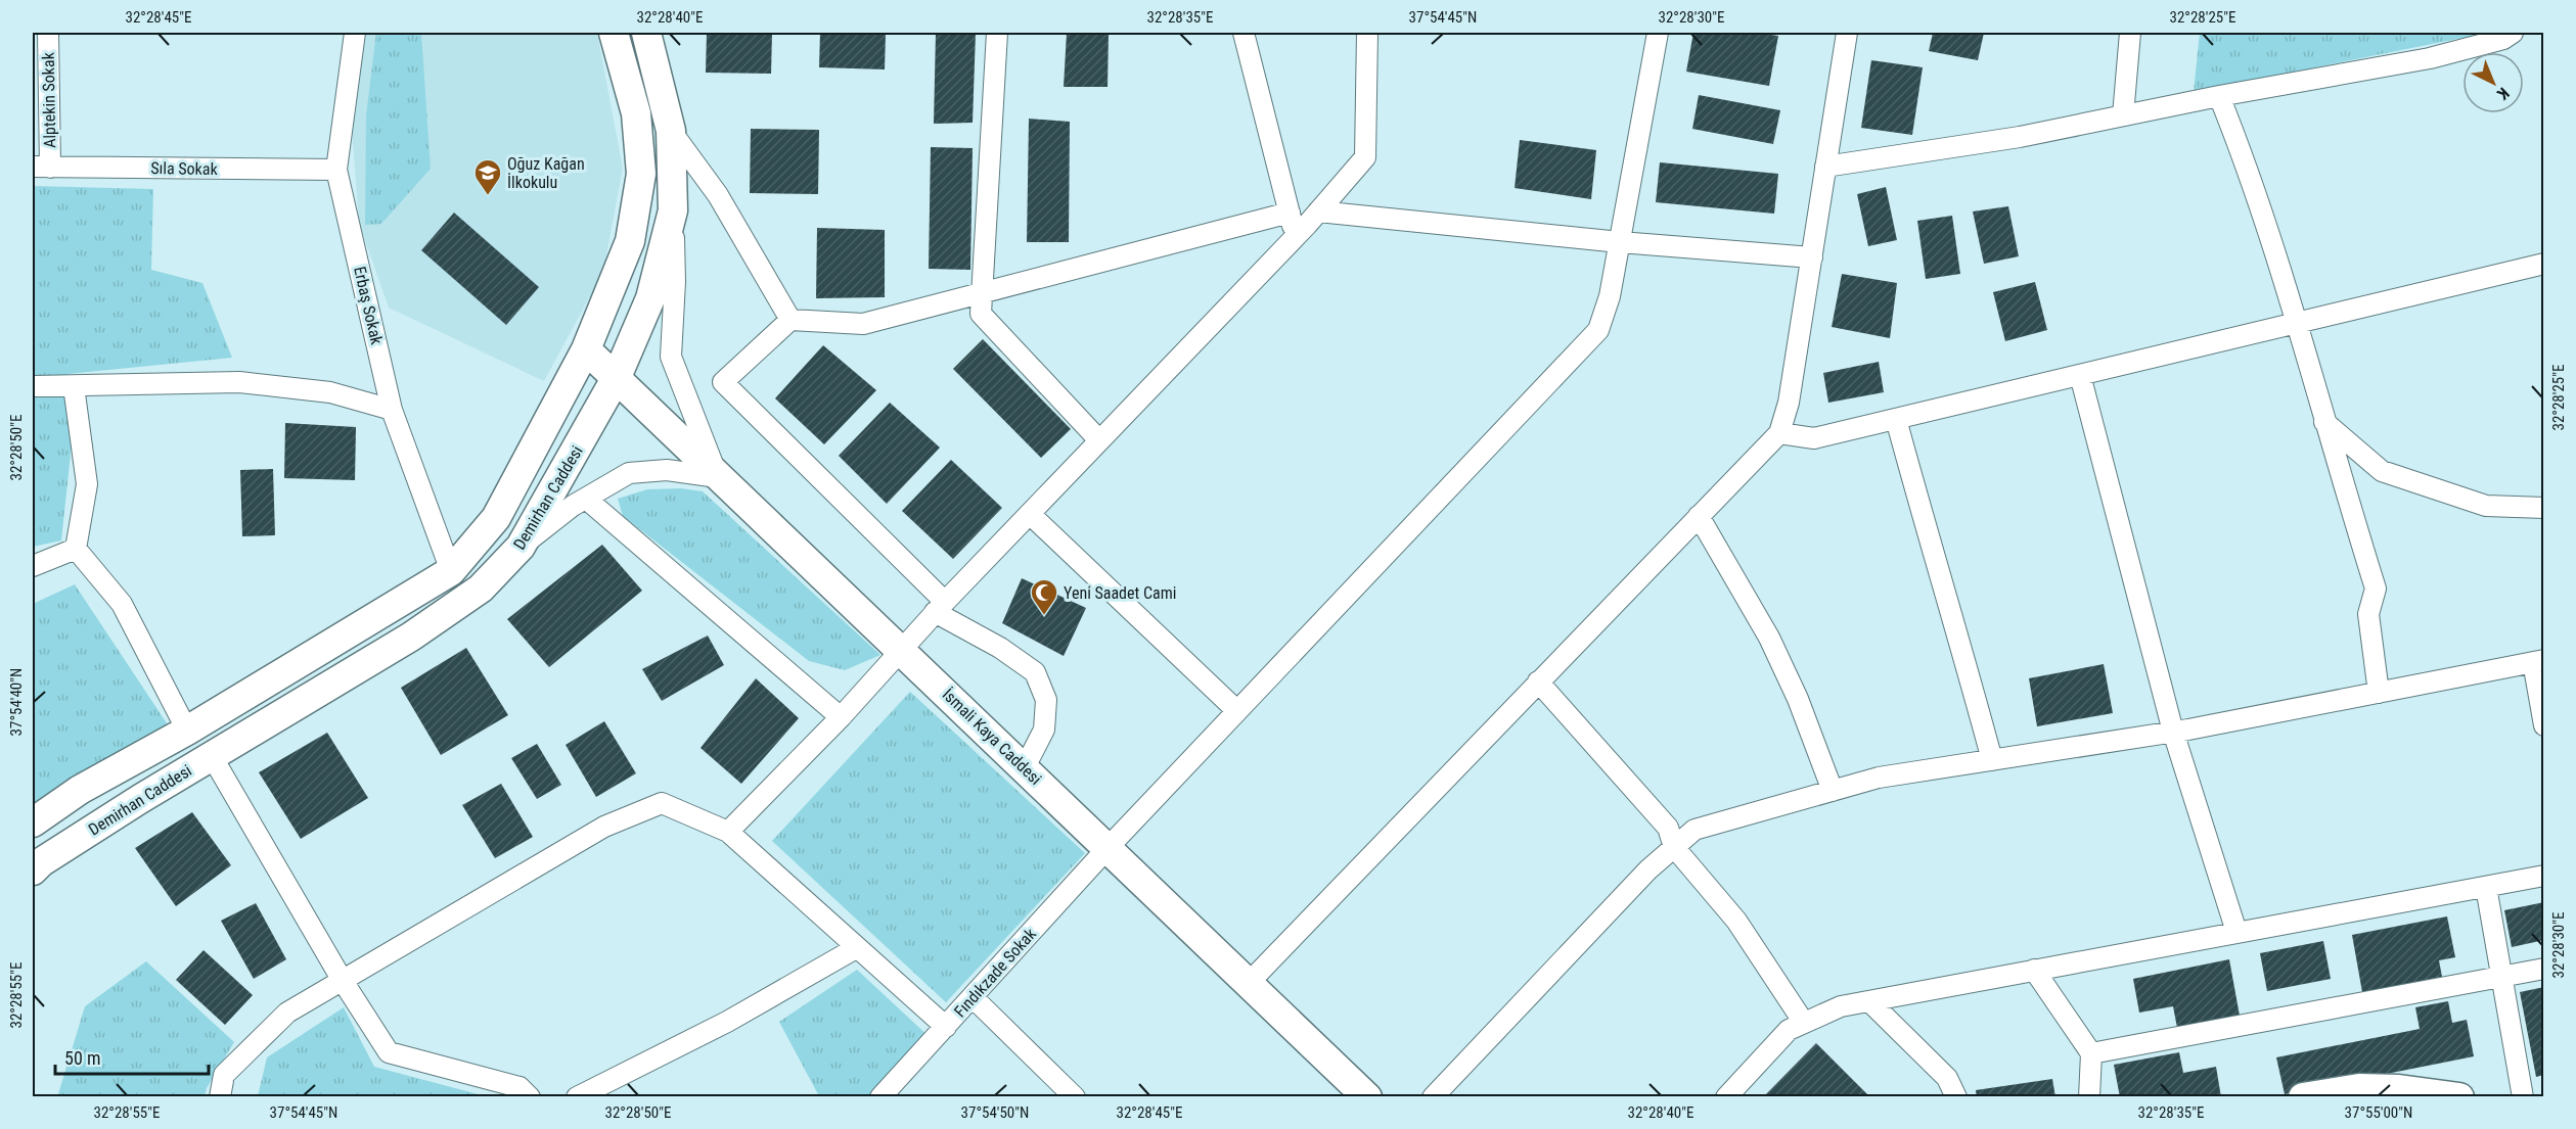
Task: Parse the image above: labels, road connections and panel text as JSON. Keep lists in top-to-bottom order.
{
  "streets": {
    "main road": ["Demirhan Caddesi", "İsmali Kaya Caddesi"],
    "street": [
      "Alptekin Sokak",
      "Sıla Sokak",
      "Erbaş Sokak",
      "Fındıkzade Sokak"
    ]
  },
  "crossings": [
    ["Alptekin Sokak", "Sıla Sokak"],
    ["Sıla Sokak", "Erbaş Sokak"],
    ["Erbaş Sokak", "Demirhan Caddesi"],
    ["Demirhan Caddesi", "İsmali Kaya Caddesi"],
    ["İsmali Kaya Caddesi", "Fındıkzade Sokak"]
  ],
  "places": {
    "school or university": ["Oğuz Kağan İlkokulu"],
    "mosque": ["Yeni Saadet Cami"]
  },
  "scale_bar": "50 m",
  "north": "bottom right",
  "coordinates": [
    "32°28'45\"E",
    "32°28'40\"E",
    "32°28'35\"E",
    "37°54'45\"N",
    "32°28'30\"E",
    "32°28'25\"E",
    "32°28'50\"E",
    "37°54'40\"N",
    "32°28'55\"E",
    "37°54'50\"N",
    "37°55'00\"N"
  ]
}
